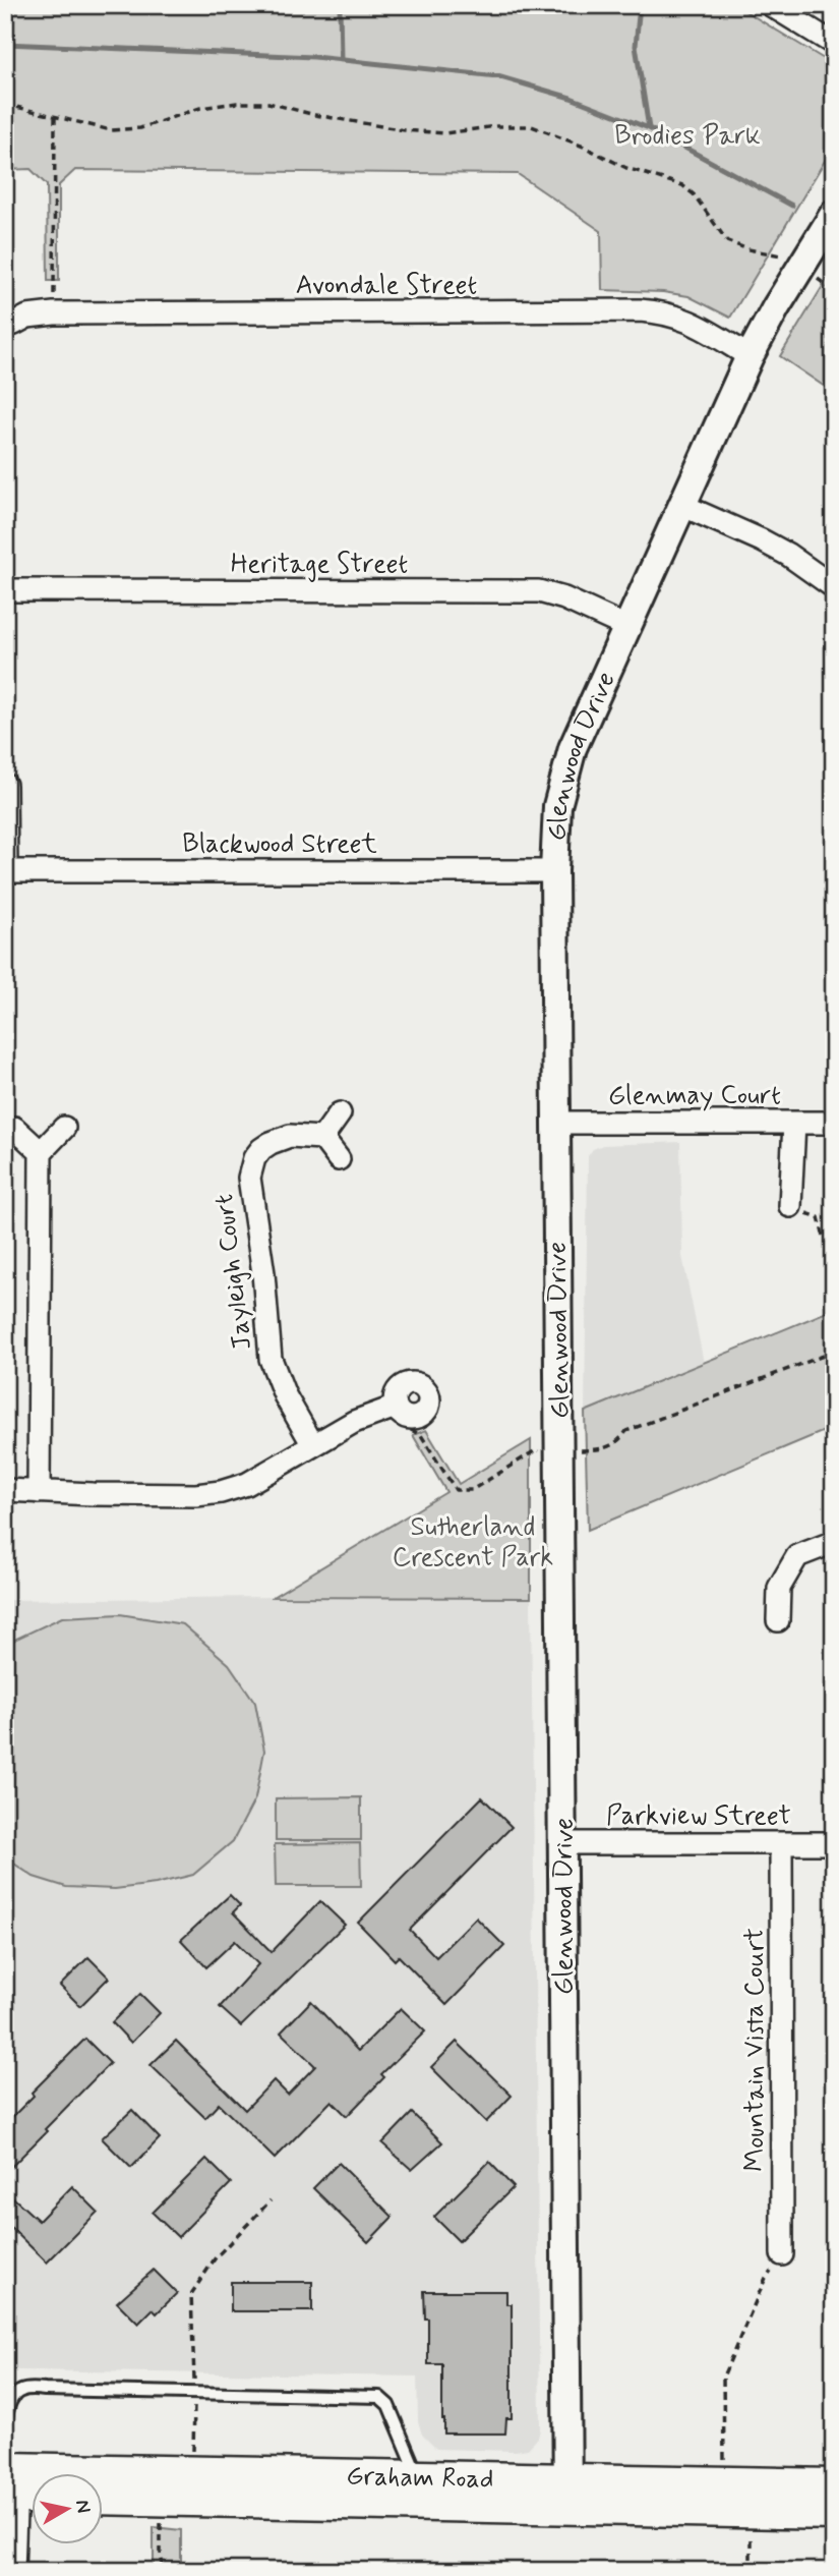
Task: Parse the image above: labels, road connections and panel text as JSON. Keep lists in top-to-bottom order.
{
  "streets": {
    "main road": ["Graham Road"],
    "street": [
      "Avondale Street",
      "Heritage Street",
      "Glenwood Drive",
      "Blackwood Street",
      "Glenmay Court",
      "Jayleigh Court",
      "Parkview Street",
      "Mountain Vista Court"
    ]
  },
  "crossings": [
    ["Avondale Street", "Glenwood Drive"],
    ["Heritage Street", "Glenwood Drive"],
    ["Glenwood Drive", "Blackwood Street"],
    ["Glenwood Drive", "Glenmay Court"],
    ["Glenwood Drive", "Parkview Street"],
    ["Glenwood Drive", "Graham Road"],
    ["Parkview Street", "Mountain Vista Court"]
  ],
  "parks": ["Brodies Park", "Sutherland Crescent Park"],
  "north": "right"
}
